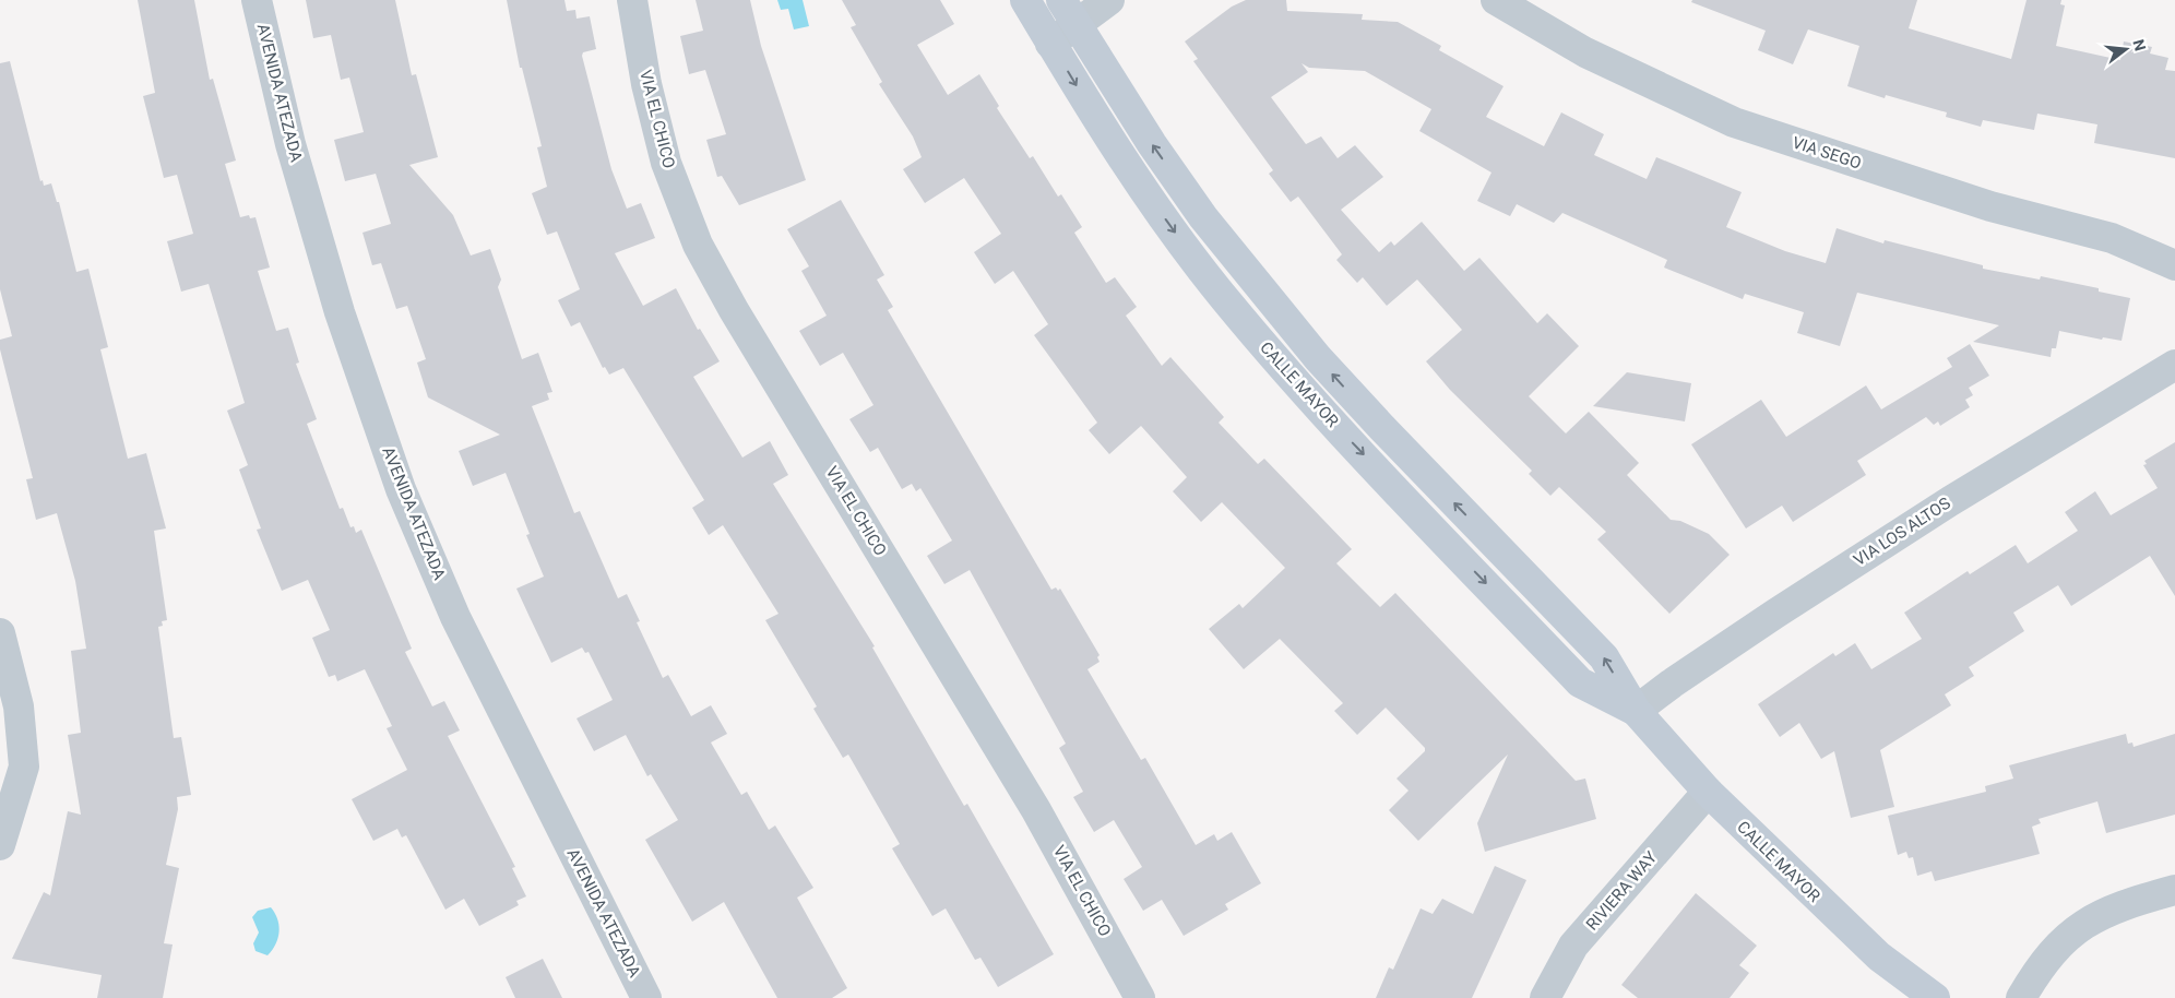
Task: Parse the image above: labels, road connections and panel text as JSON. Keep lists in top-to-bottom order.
{
  "streets": {
    "street": [
      "AVENIDA ATEZADA",
      "VIA EL CHICO",
      "VIA SEGO",
      "CALLE MAYOR",
      "VIA LOS ALTOS",
      "RIVIERA WAY"
    ]
  },
  "crossings": [
    ["CALLE MAYOR", "VIA LOS ALTOS"],
    ["CALLE MAYOR", "RIVIERA WAY"]
  ],
  "north": "right"
}
